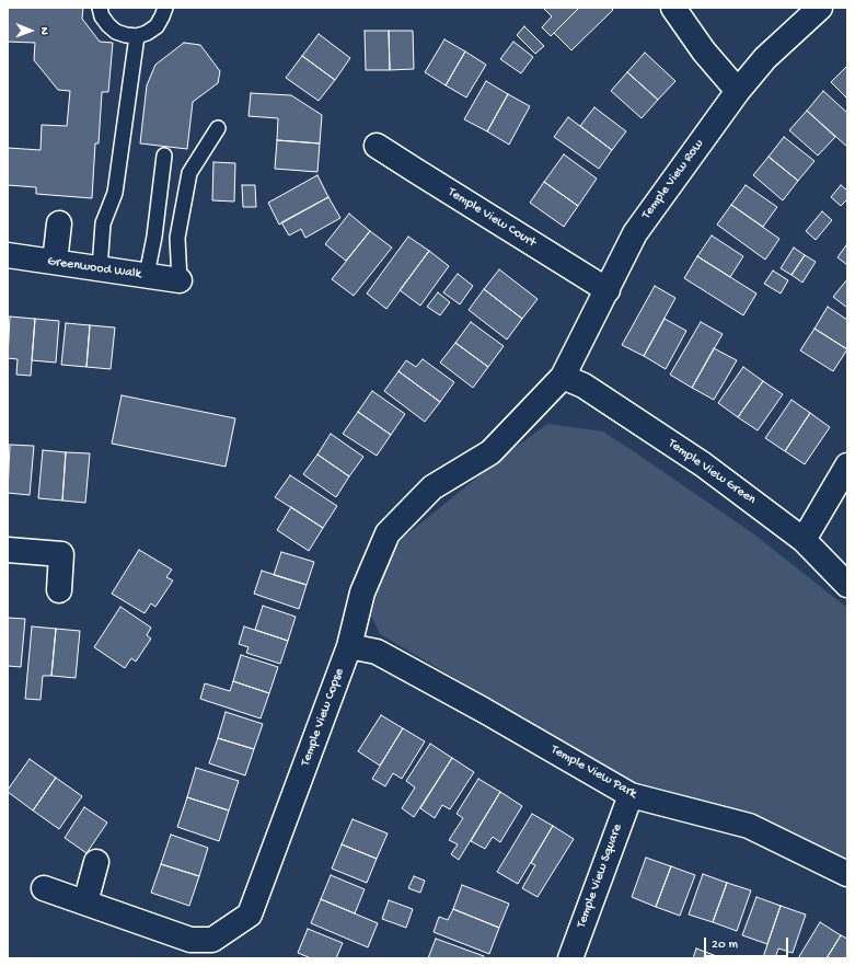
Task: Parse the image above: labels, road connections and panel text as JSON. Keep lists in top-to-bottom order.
{
  "streets": {
    "street": [
      "Temple View Row",
      "Temple View Court",
      "Greenwood Walk",
      "Temple View Green",
      "Temple View Copse",
      "Temple View Park",
      "Temple View Square"
    ]
  },
  "crossings": [
    ["Temple View Row", "Temple View Court"],
    ["Temple View Row", "Temple View Green"],
    ["Temple View Row", "Temple View Copse"],
    ["Temple View Green", "Temple View Copse"],
    ["Temple View Copse", "Temple View Park"],
    ["Temple View Park", "Temple View Square"]
  ],
  "scale_bar": "20 m",
  "north": "right"
}
